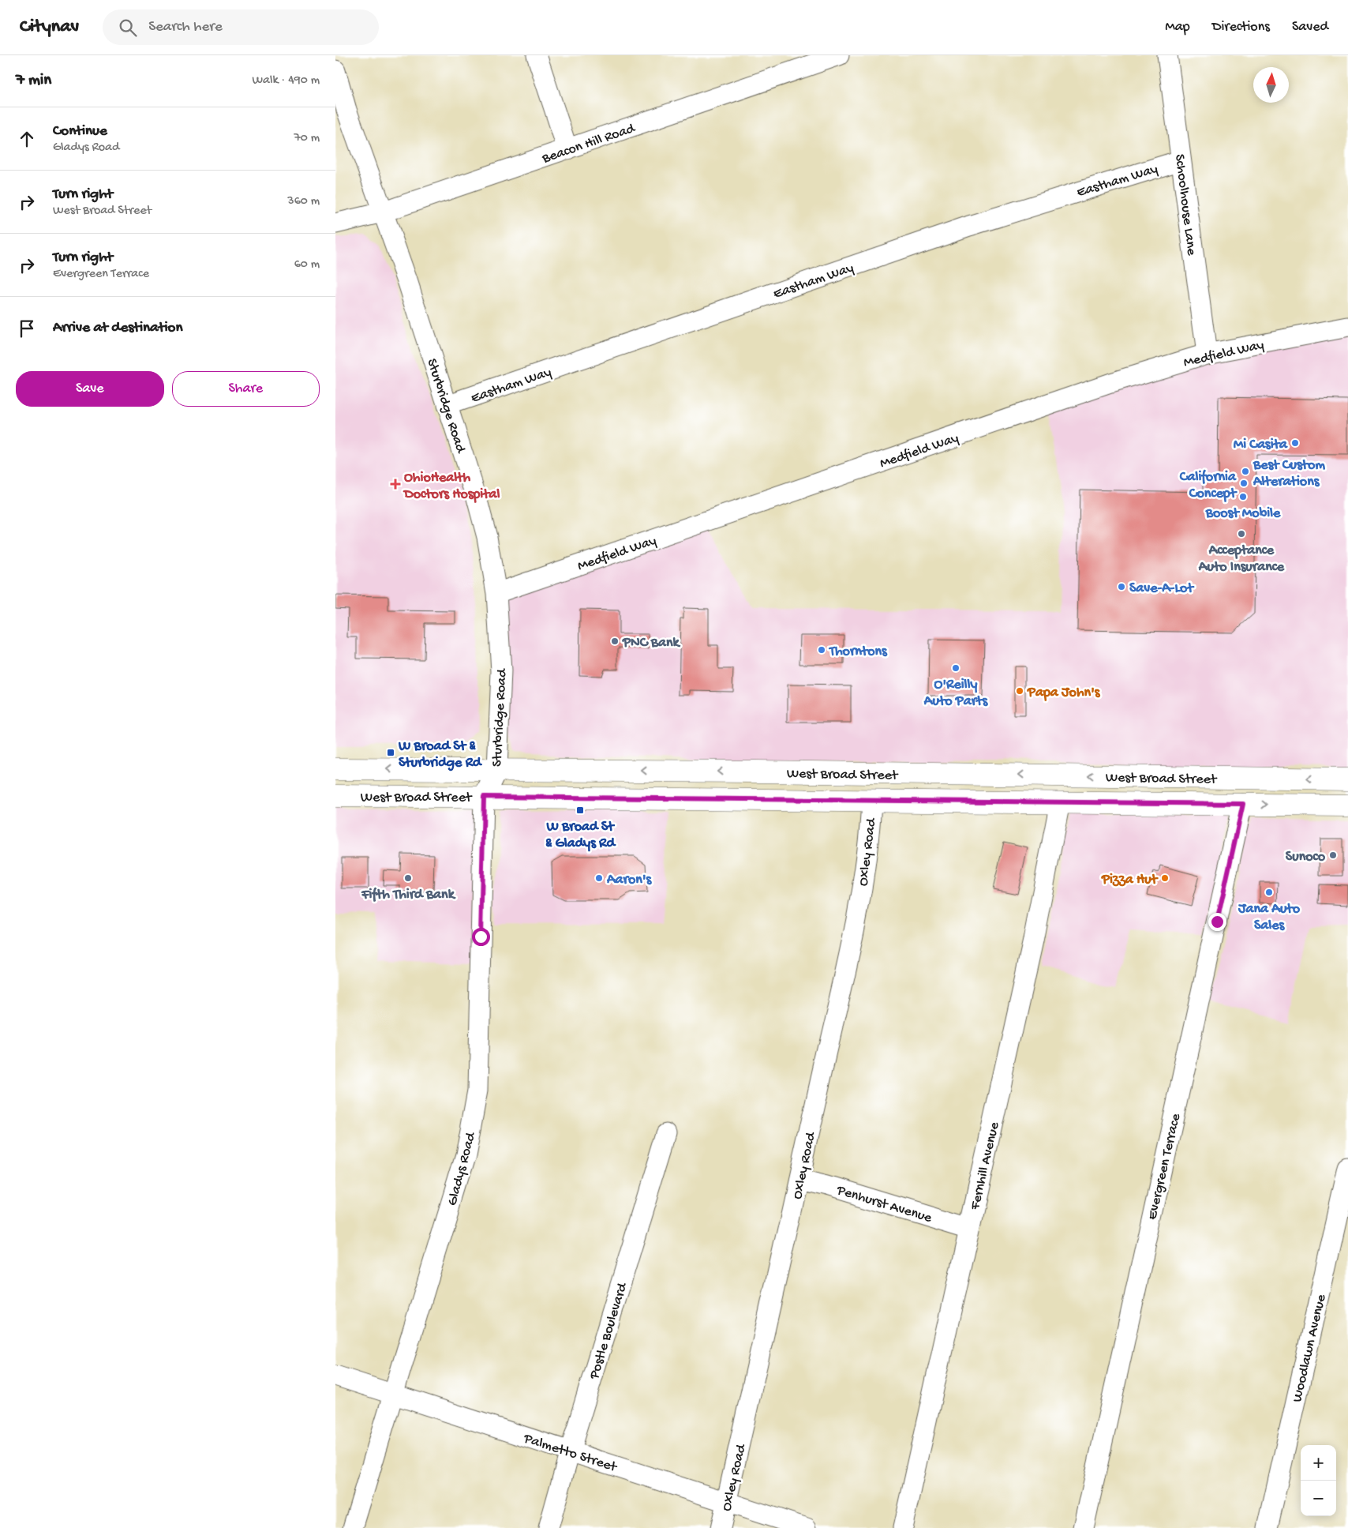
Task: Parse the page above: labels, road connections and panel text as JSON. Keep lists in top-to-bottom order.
{
  "streets": {
    "main road": ["West Broad Street"],
    "street": [
      "Beacon Hill Road",
      "Eastham Way",
      "Schoolhouse Lane",
      "Medfield Way",
      "Sturbridge Road",
      "Oxley Road",
      "Fernhill Avenue",
      "Evergreen Terrace",
      "Gladys Road",
      "Penhurst Avenue",
      "Postle Boulevard",
      "Woodlawn Avenue",
      "Palmetto Street"
    ]
  },
  "crossings": [
    ["Beacon Hill Road", "Sturbridge Road"],
    ["Eastham Way", "Schoolhouse Lane"],
    ["Eastham Way", "Sturbridge Road"],
    ["Schoolhouse Lane", "Medfield Way"],
    ["Medfield Way", "Sturbridge Road"],
    ["Sturbridge Road", "West Broad Street"],
    ["Sturbridge Road", "Gladys Road"],
    ["West Broad Street", "Oxley Road"],
    ["West Broad Street", "Fernhill Avenue"],
    ["West Broad Street", "Evergreen Terrace"],
    ["West Broad Street", "Gladys Road"],
    ["Oxley Road", "Penhurst Avenue"],
    ["Oxley Road", "Palmetto Street"],
    ["Fernhill Avenue", "Penhurst Avenue"],
    ["Gladys Road", "Palmetto Street"],
    ["Postle Boulevard", "Palmetto Street"]
  ],
  "places": {
    "other": [
      "Mi Casita",
      "Best Custom Alterations",
      "California Concept",
      "Boost Mobile",
      "Acceptance Auto Insurance",
      "Save-A-Lot",
      "PNC Bank",
      "Thorntons",
      "O'Reilly Auto Parts",
      "Papa John's",
      "Sunoco",
      "Fifth Third Bank",
      "Aaron's",
      "Pizza Hut",
      "Jana Auto Sales"
    ],
    "health": ["OhioHealth Doctors Hospital"],
    "transit": ["W Broad St & Sturbridge Rd", "W Broad St & Gladys Rd"]
  },
  "north": "top",
  "page": {
    "header": "Citynav",
    "search": "Search here",
    "nav": ["Map", "Directions", "Saved"],
    "heading": ["7 min", "Walk · 490 m"],
    "list": [
      ["Continue", "Gladys Road", "70 m"],
      ["Turn right", "West Broad Street", "360 m"],
      ["Turn right", "Evergreen Terrace", "60 m"],
      "Arrive at destination"
    ],
    "buttons": ["Save", "Share"],
    "map_buttons": ["+", "−"]
  }
}
